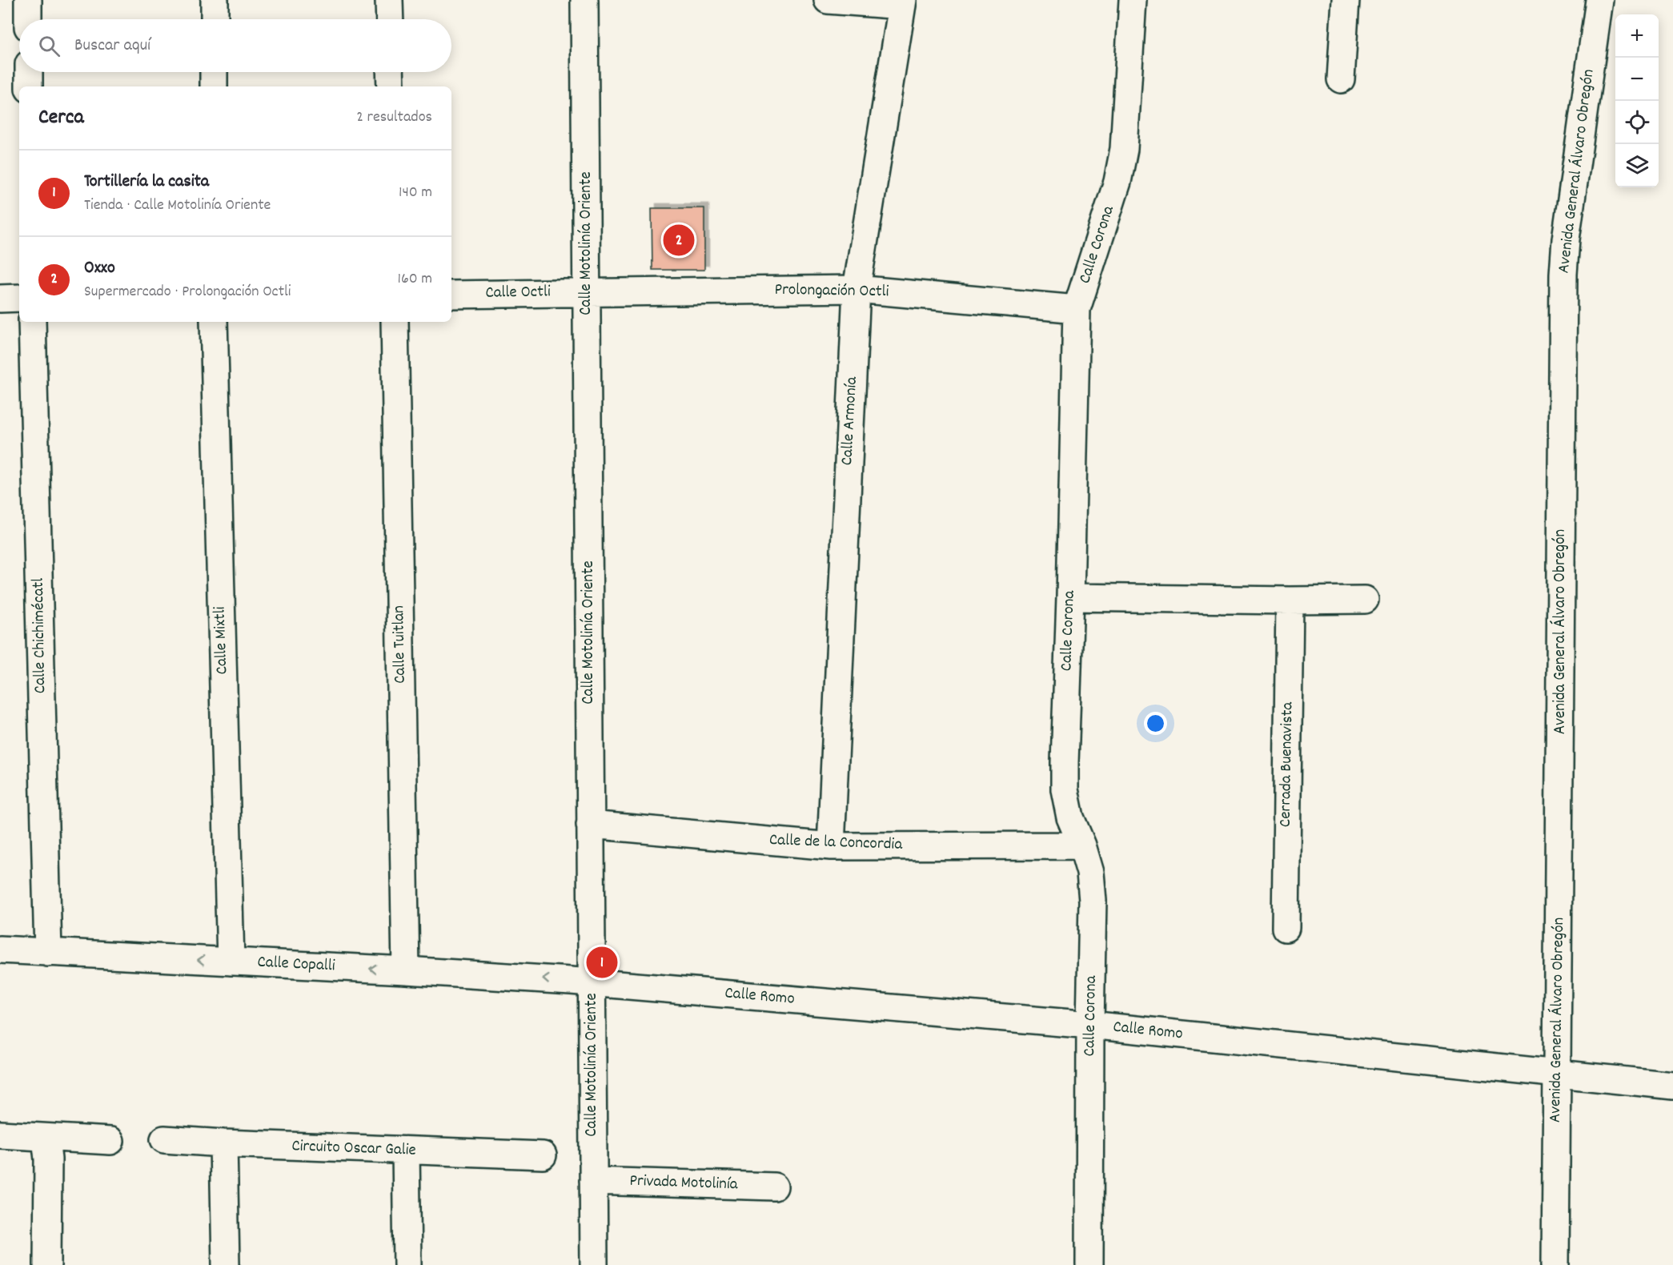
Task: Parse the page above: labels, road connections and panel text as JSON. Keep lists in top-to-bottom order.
{
  "streets": {
    "street": [
      "Avenida General Álvaro Obregón",
      "Calle Motolinía Oriente",
      "Calle Corona",
      "Prolongación Octli",
      "Calle Octli",
      "Calle Armonía",
      "Calle Chichimécatl",
      "Calle Mixtli",
      "Calle Tuitlan",
      "Cerrada Buenavista",
      "Calle de la Concordia",
      "Calle Copalli",
      "Calle Romo",
      "Circuito Oscar Galie",
      "Privada Motolinía"
    ]
  },
  "crossings": [
    ["Avenida General Álvaro Obregón", "Calle Romo"],
    ["Calle Motolinía Oriente", "Prolongación Octli"],
    ["Calle Motolinía Oriente", "Calle Octli"],
    ["Calle Motolinía Oriente", "Calle de la Concordia"],
    ["Calle Motolinía Oriente", "Calle Copalli"],
    ["Calle Motolinía Oriente", "Calle Romo"],
    ["Calle Motolinía Oriente", "Privada Motolinía"],
    ["Calle Corona", "Prolongación Octli"],
    ["Calle Corona", "Calle de la Concordia"],
    ["Calle Corona", "Calle Romo"],
    ["Prolongación Octli", "Calle Octli"],
    ["Prolongación Octli", "Calle Armonía"],
    ["Calle Armonía", "Calle de la Concordia"],
    ["Calle Chichimécatl", "Calle Copalli"],
    ["Calle Mixtli", "Calle Copalli"],
    ["Calle Tuitlan", "Calle Copalli"],
    ["Calle Copalli", "Calle Romo"]
  ],
  "one_way": ["Calle Copalli"],
  "page": {
    "map_buttons": ["+", "−"],
    "search": "Buscar aquí",
    "heading": ["Cerca", "2 resultados"],
    "list": [
      {
        "mark": "1",
        "name": "Tortillería la casita",
        "note": "Tienda · Calle Motolinía Oriente",
        "value": "140 m"
      },
      {
        "mark": "2",
        "name": "Oxxo",
        "note": "Supermercado · Prolongación Octli",
        "value": "160 m"
      }
    ],
    "pins": ["2", "1"]
  }
}
